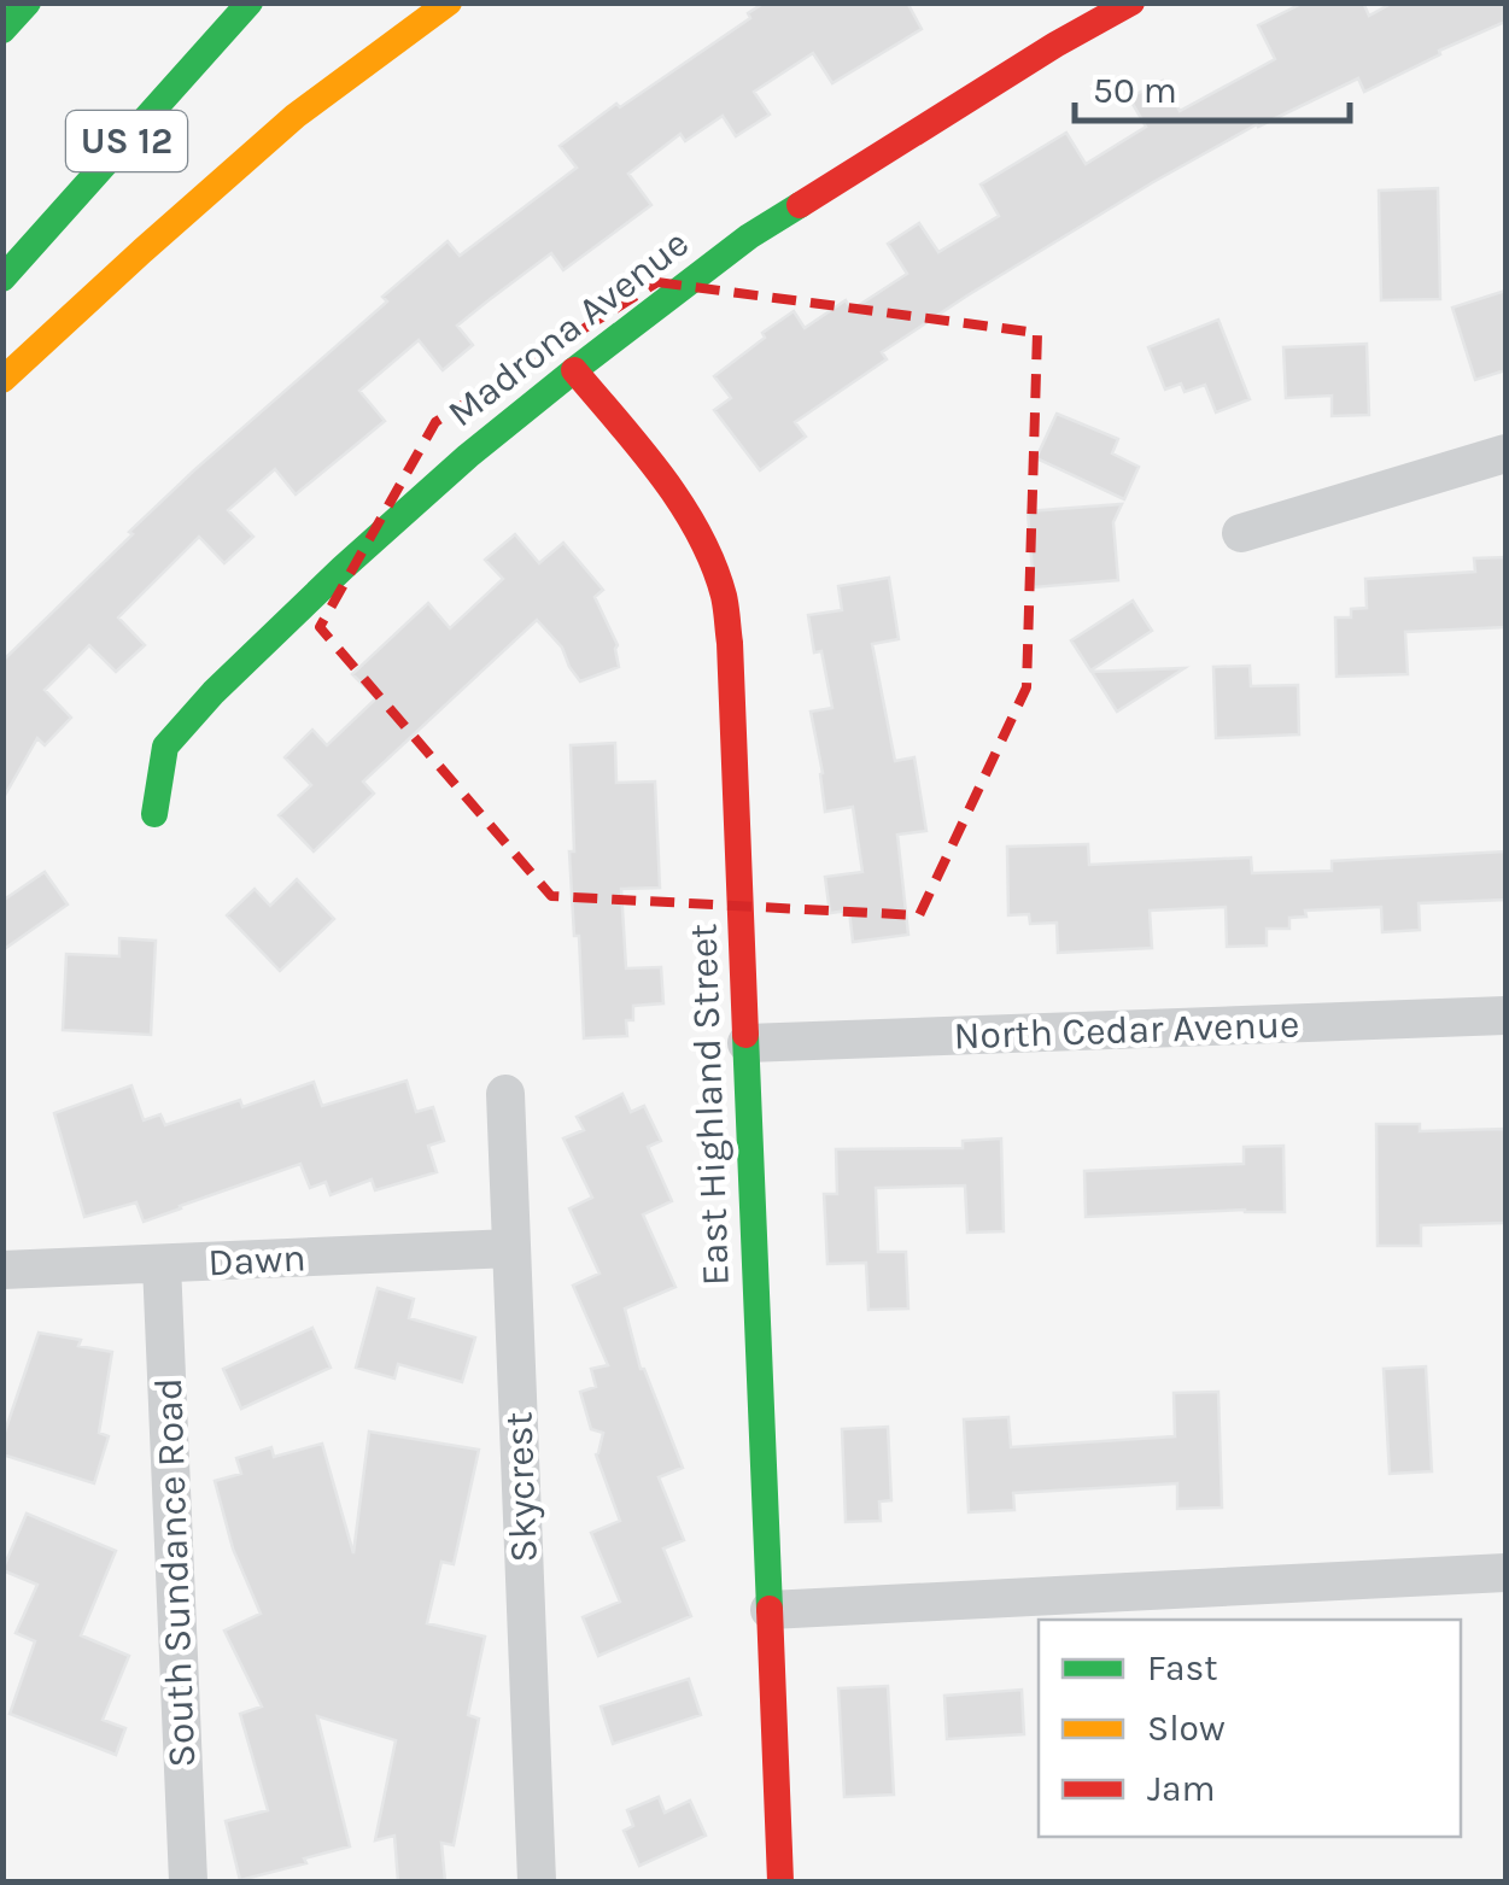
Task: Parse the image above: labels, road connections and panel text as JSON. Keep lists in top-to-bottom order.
{
  "streets": {
    "main road": ["US 12", "Madrona Avenue", "East Highland Street"],
    "street": [
      "North Cedar Avenue",
      "Dawn",
      "Skycrest",
      "South Sundance Road"
    ]
  },
  "crossings": [
    ["Madrona Avenue", "East Highland Street"],
    ["North Cedar Avenue", "East Highland Street"],
    ["Dawn", "Skycrest"],
    ["Dawn", "South Sundance Road"]
  ],
  "legend": ["Fast", "Slow", "Jam"],
  "scale_bar": "50 m"
}
